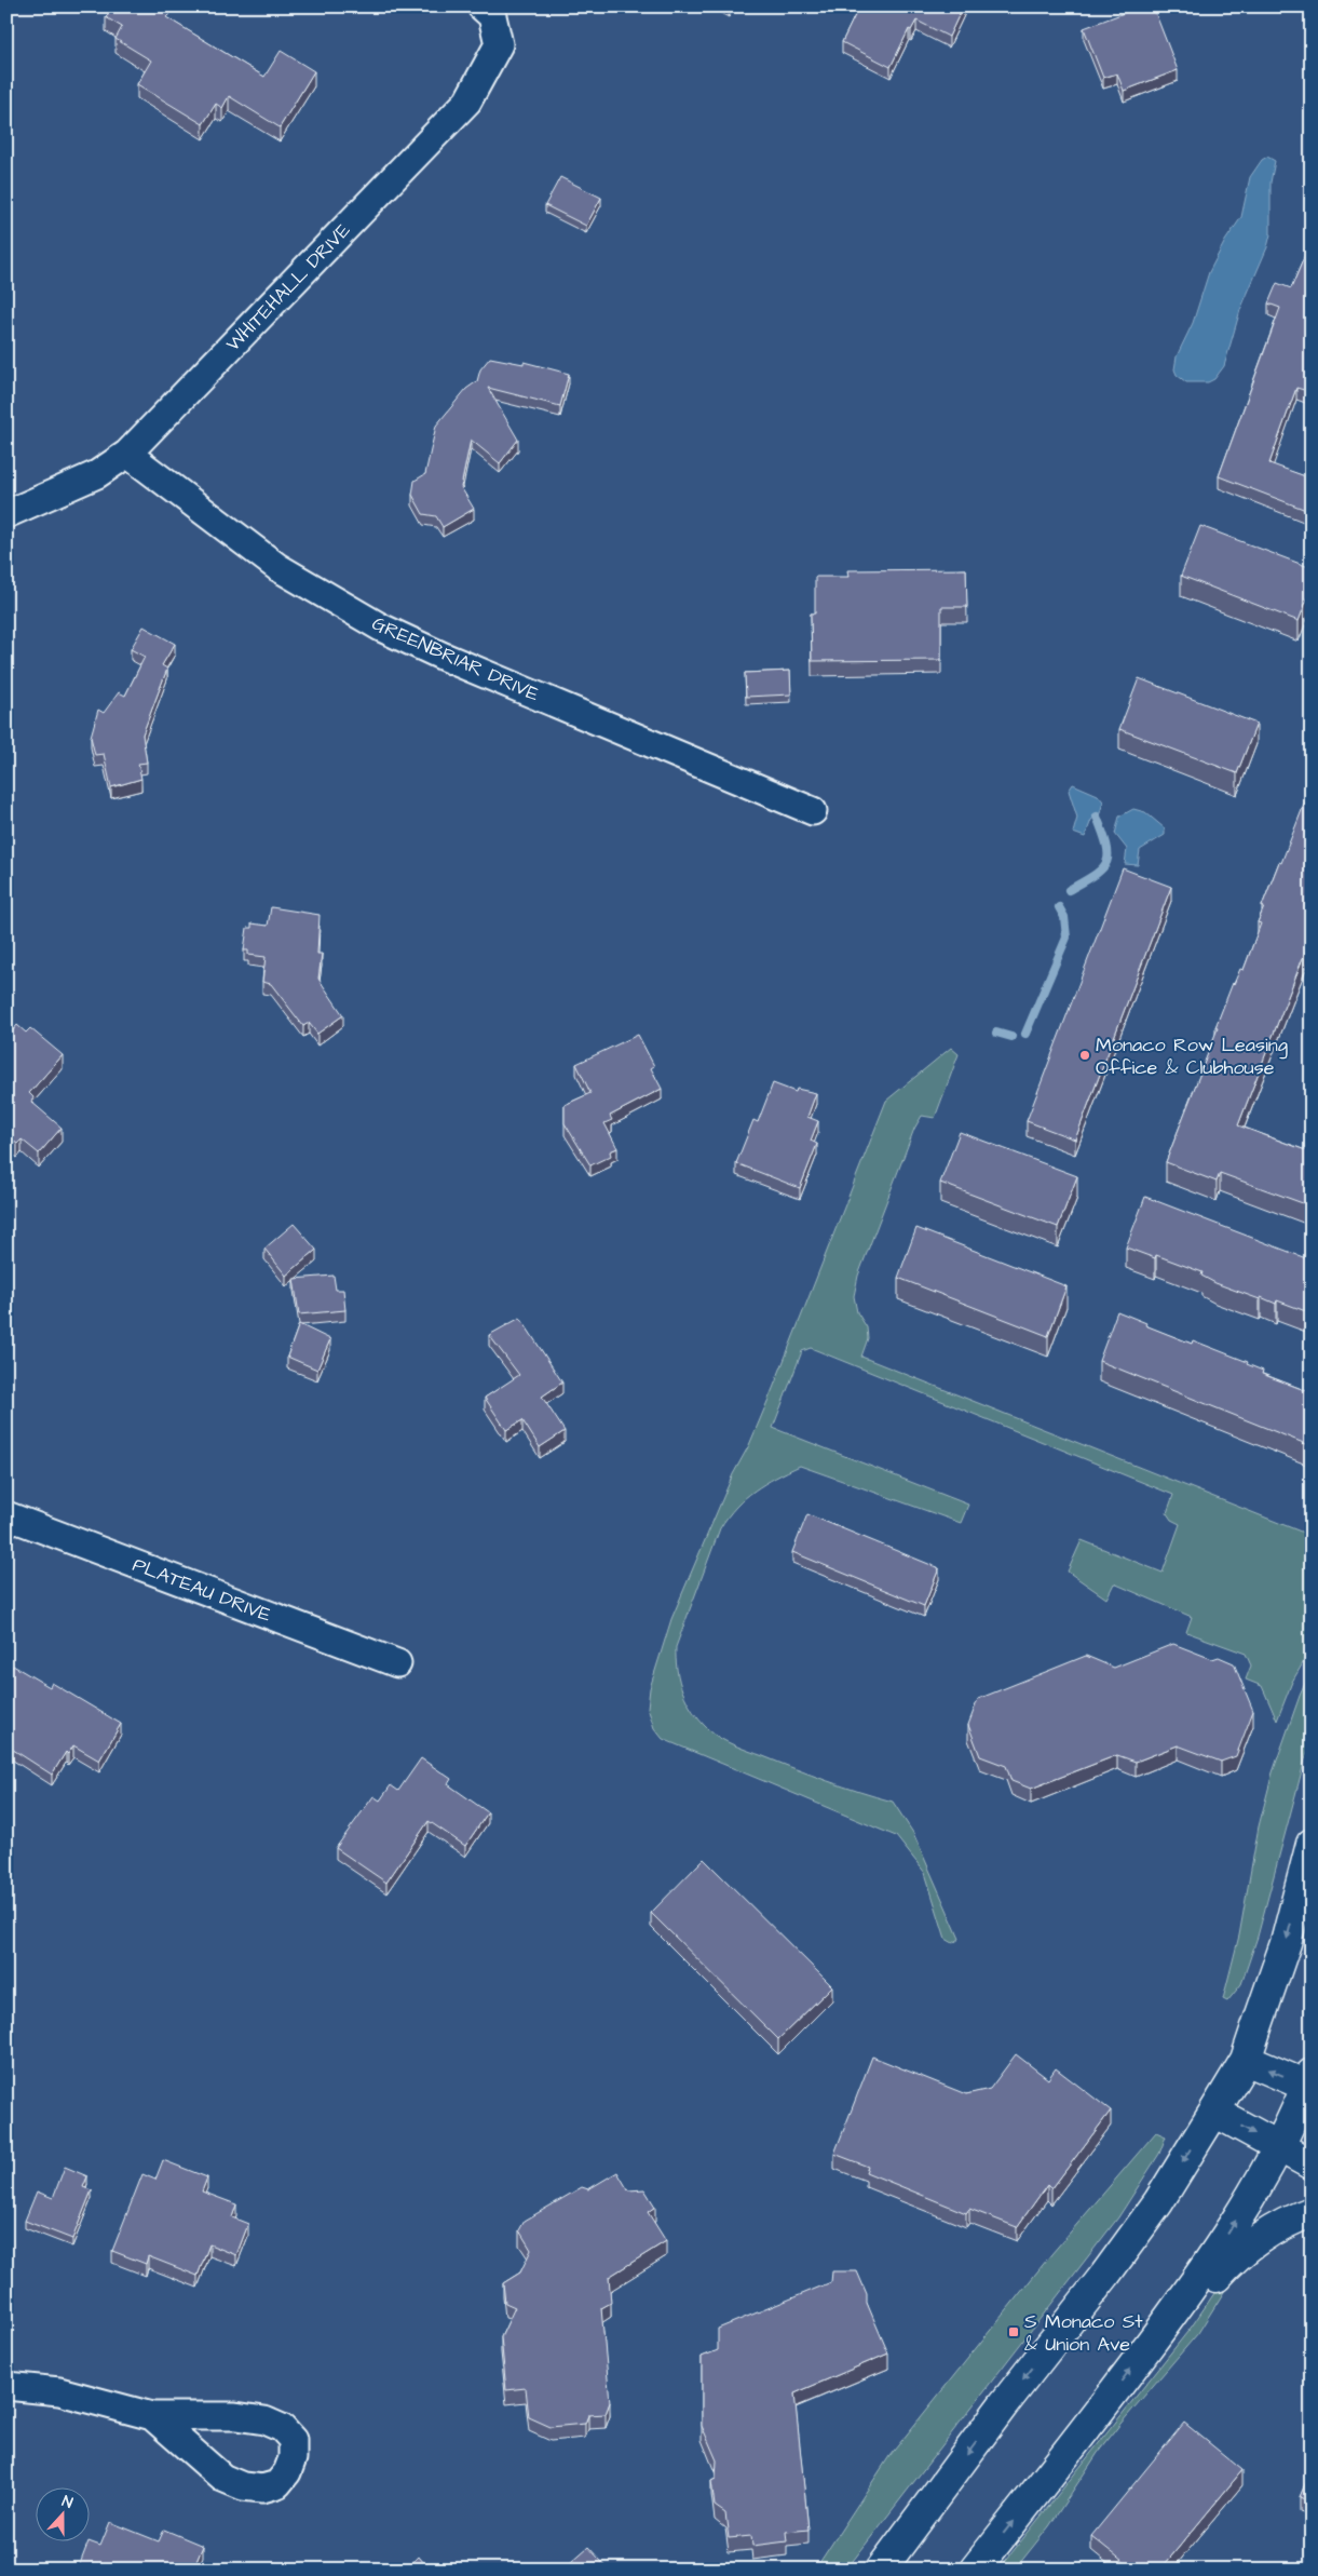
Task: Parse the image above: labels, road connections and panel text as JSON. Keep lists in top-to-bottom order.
{
  "streets": {
    "street": ["WHITEHALL DRIVE", "GREENBRIAR DRIVE", "PLATEAU DRIVE"]
  },
  "crossings": [
    ["WHITEHALL DRIVE", "GREENBRIAR DRIVE"]
  ],
  "places": {
    "other": ["Monaco Row Leasing Office & Clubhouse"],
    "transit": ["S Monaco St & Union Ave"]
  },
  "north": "top"
}
